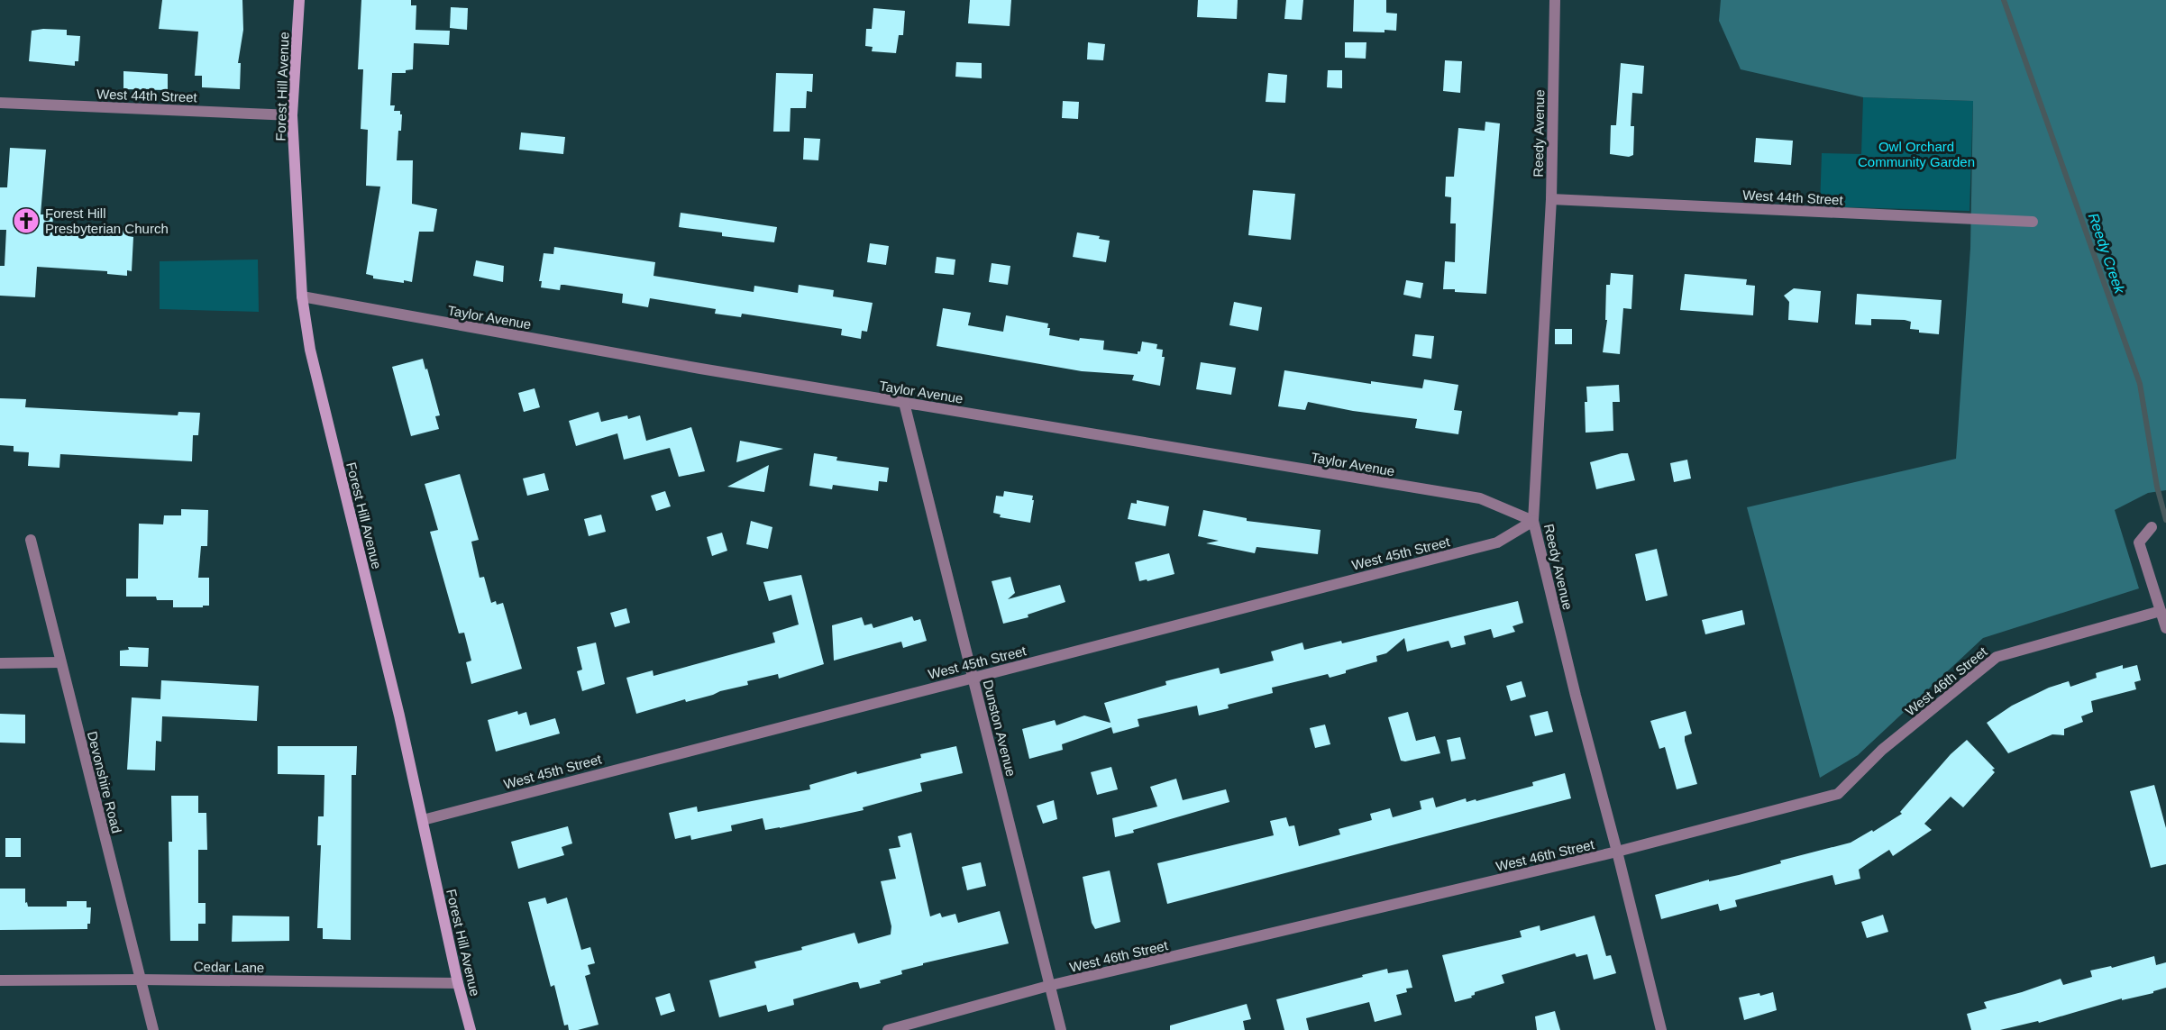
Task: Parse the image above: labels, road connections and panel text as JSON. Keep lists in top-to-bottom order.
{
  "streets": {
    "main road": ["Forest Hill Avenue"],
    "street": [
      "West 44th Street",
      "Reedy Avenue",
      "Taylor Avenue",
      "West 45th Street",
      "West 46th Street",
      "Dunston Avenue",
      "Devonshire Road",
      "Cedar Lane"
    ]
  },
  "crossings": [
    ["Forest Hill Avenue", "West 44th Street"],
    ["Forest Hill Avenue", "Taylor Avenue"],
    ["Forest Hill Avenue", "West 45th Street"],
    ["Forest Hill Avenue", "Cedar Lane"],
    ["West 44th Street", "Reedy Avenue"],
    ["Reedy Avenue", "Taylor Avenue"],
    ["Reedy Avenue", "West 45th Street"],
    ["Reedy Avenue", "West 46th Street"],
    ["Taylor Avenue", "West 45th Street"],
    ["Taylor Avenue", "Dunston Avenue"],
    ["West 45th Street", "Dunston Avenue"],
    ["West 46th Street", "Dunston Avenue"],
    ["Devonshire Road", "Cedar Lane"]
  ],
  "water": ["Reedy Creek"],
  "parks": ["Owl Orchard Community Garden"],
  "places": {
    "church": ["Forest Hill Presbyterian Church"]
  }
}
